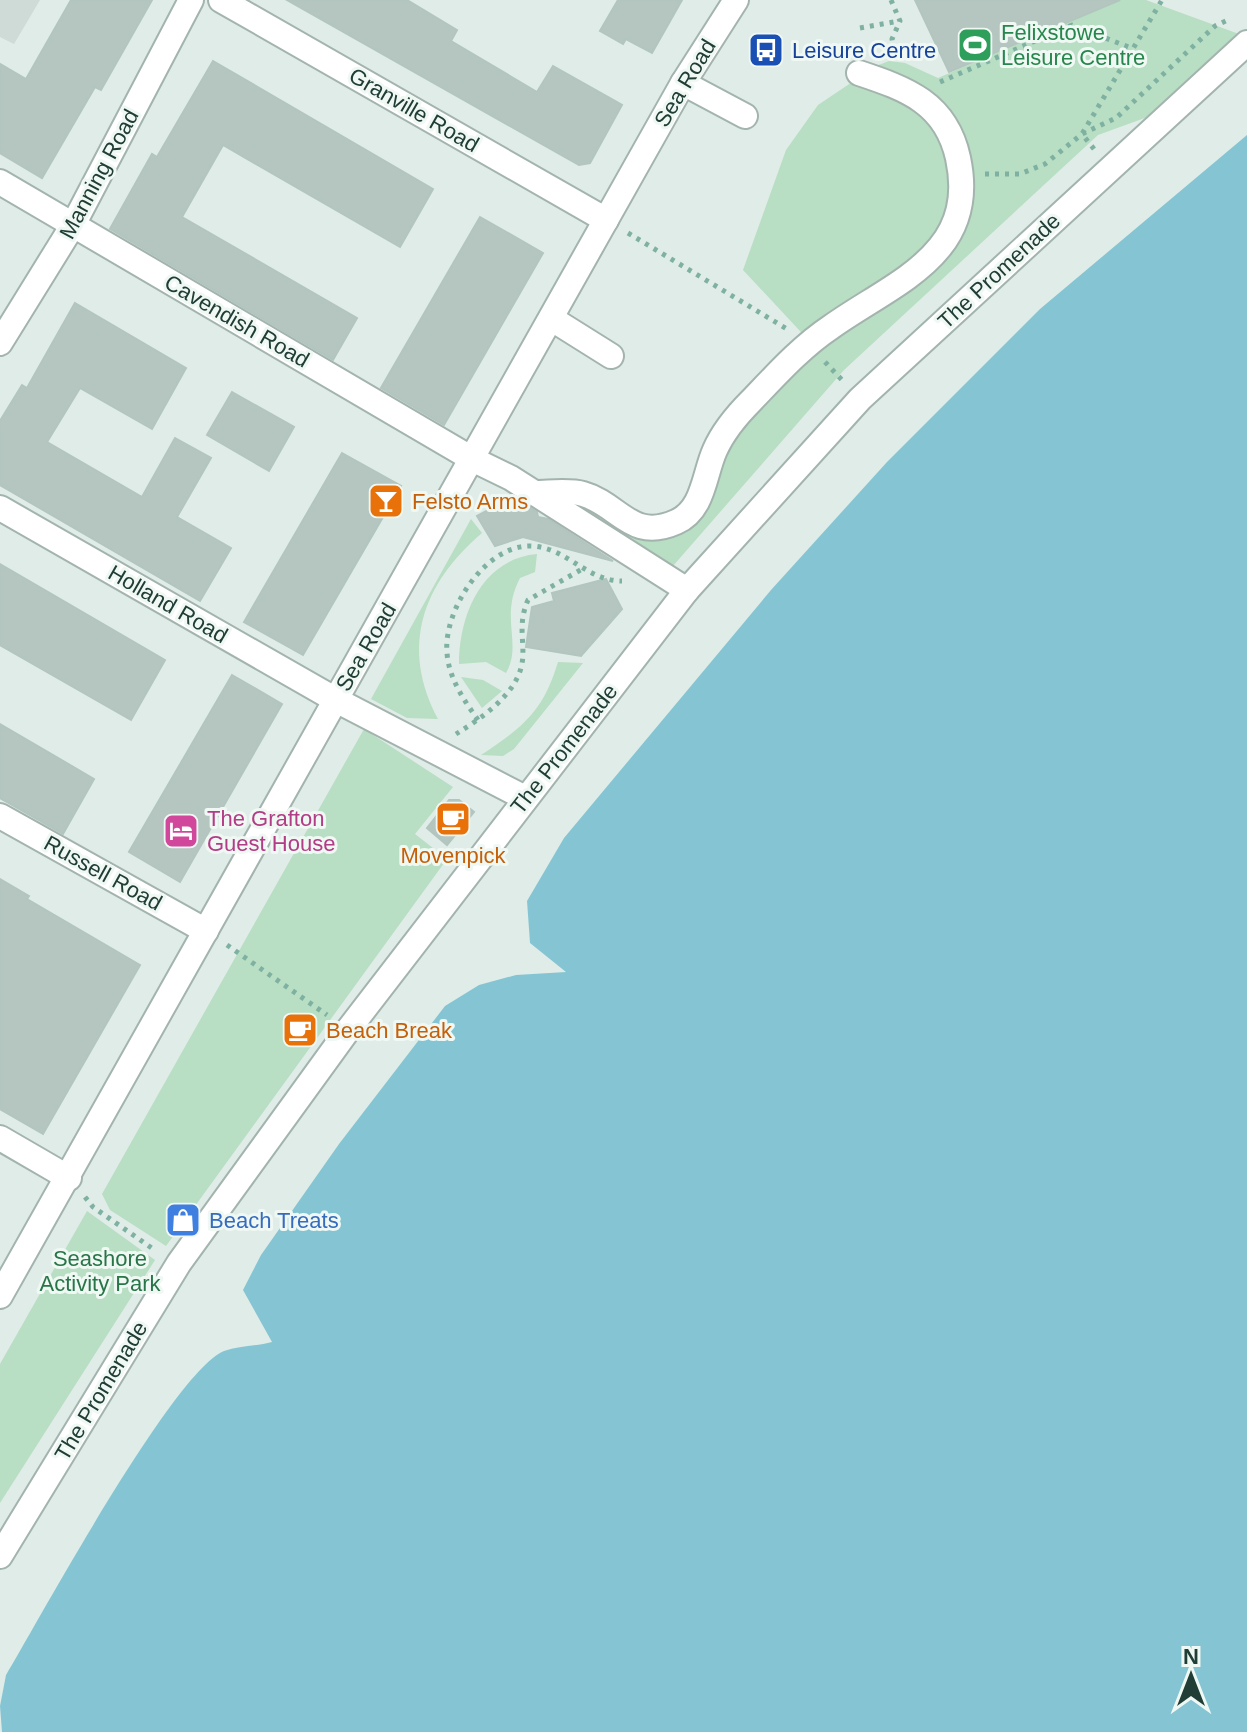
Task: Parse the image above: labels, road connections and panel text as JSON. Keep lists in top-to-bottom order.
{
  "streets": {
    "street": [
      "Sea Road",
      "Granville Road",
      "Manning Road",
      "The Promenade",
      "Cavendish Road",
      "Holland Road",
      "Russell Road"
    ]
  },
  "crossings": [
    ["Sea Road", "Granville Road"],
    ["Sea Road", "Cavendish Road"],
    ["Sea Road", "Holland Road"],
    ["Sea Road", "Russell Road"],
    ["Manning Road", "Cavendish Road"],
    ["The Promenade", "Cavendish Road"],
    ["The Promenade", "Holland Road"]
  ],
  "parks": ["Seashore Activity Park"],
  "places": {
    "sports": ["Felixstowe Leisure Centre"],
    "bus stop": ["Leisure Centre"],
    "bar": ["Felsto Arms"],
    "cafe": ["Movenpick", "Beach Break"],
    "hotel": ["The Grafton Guest House"],
    "shop": ["Beach Treats"]
  },
  "north": "top"
}
